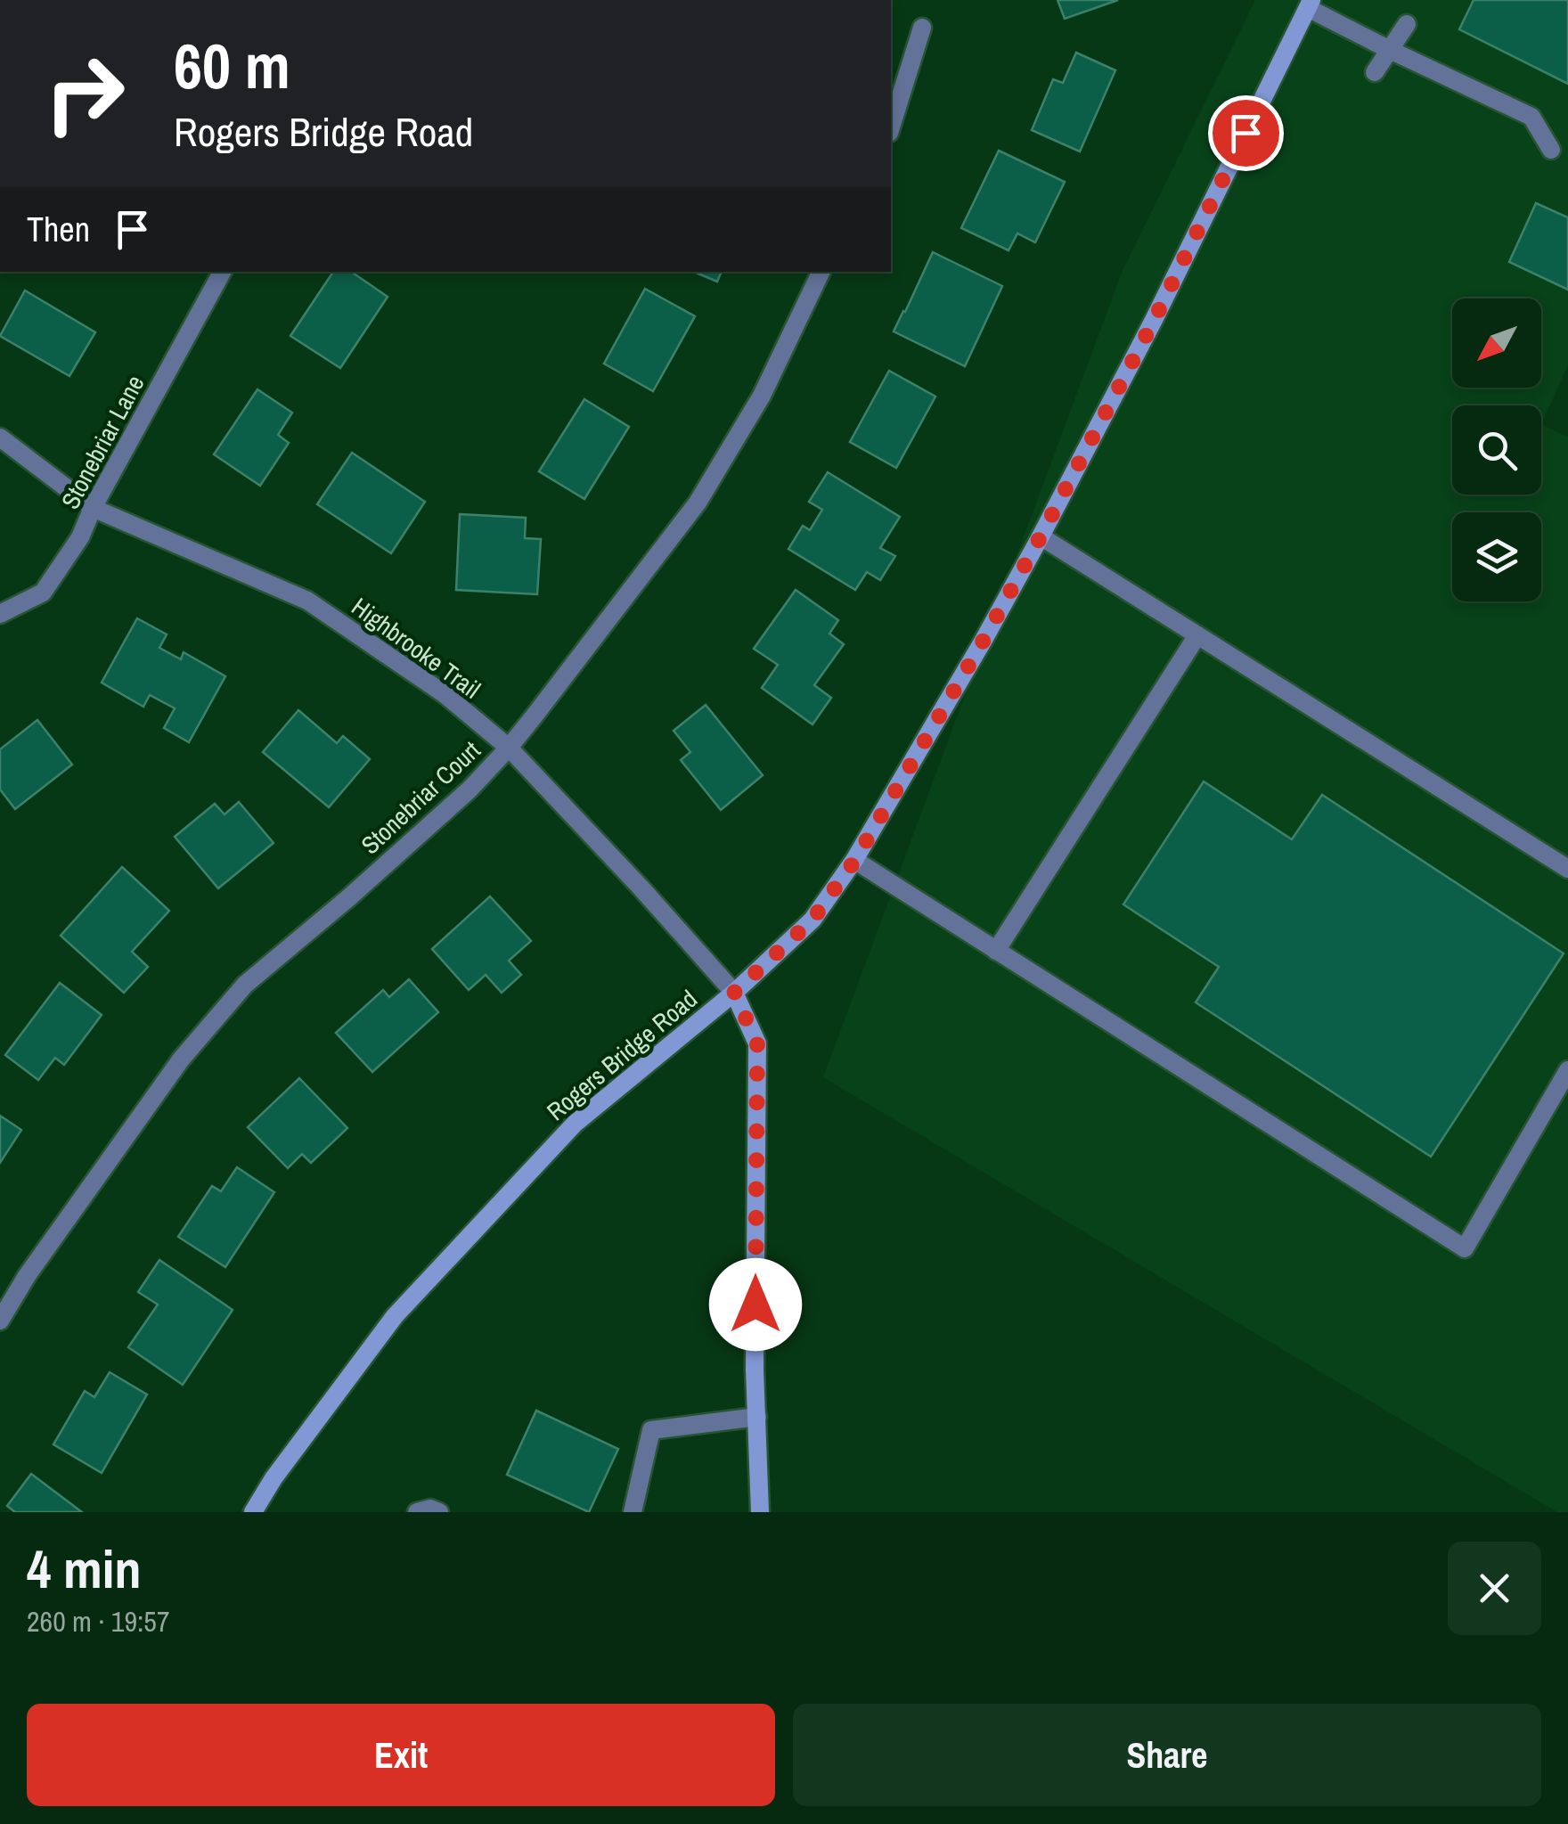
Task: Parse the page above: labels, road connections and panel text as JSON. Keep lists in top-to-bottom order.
{
  "streets": {
    "street": [
      "Stonebriar Lane",
      "Highbrooke Trail",
      "Stonebriar Court",
      "Rogers Bridge Road"
    ]
  },
  "crossings": [
    ["Stonebriar Lane", "Highbrooke Trail"],
    ["Highbrooke Trail", "Stonebriar Court"],
    ["Highbrooke Trail", "Rogers Bridge Road"]
  ],
  "north": "bottom left",
  "page": {
    "turn": ["60 m", "Rogers Bridge Road"],
    "then": "Then",
    "heading": ["4 min", "260 m · 19:57"],
    "buttons": ["Exit", "Share"]
  }
}
